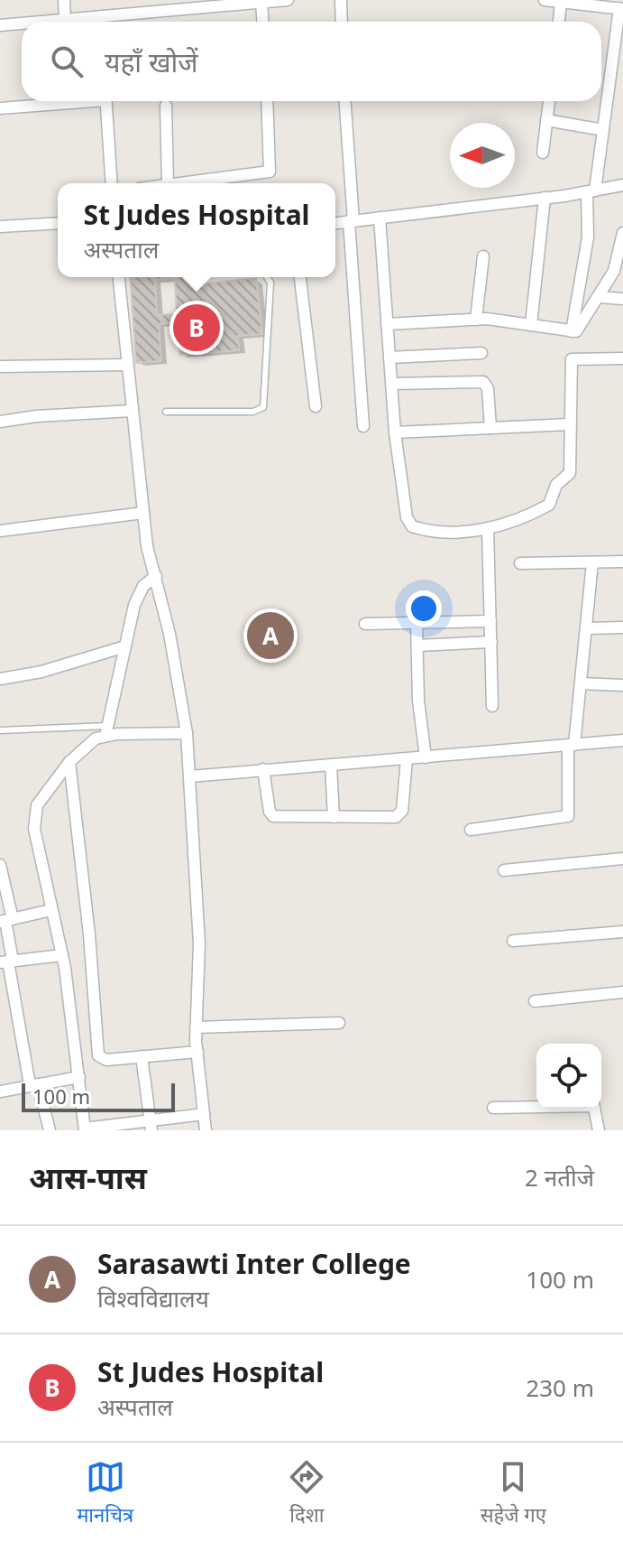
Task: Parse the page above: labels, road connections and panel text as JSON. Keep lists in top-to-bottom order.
{
  "scale_bar": "100 m",
  "north": "left",
  "page": {
    "search": "यहाँ खोजें",
    "popup": ["St Judes Hospital", "अस्पताल"],
    "pins": ["B", "A"],
    "scale": "100 m",
    "heading": ["आस-पास", "2 नतीजे"],
    "list": [
      {
        "mark": "A",
        "name": "Sarasawti Inter College",
        "note": "विश्वविद्यालय",
        "value": "100 m"
      },
      {
        "mark": "B",
        "name": "St Judes Hospital",
        "note": "अस्पताल",
        "value": "230 m"
      }
    ],
    "nav": ["मानचित्र", "दिशा", "सहेजे गए"]
  }
}
